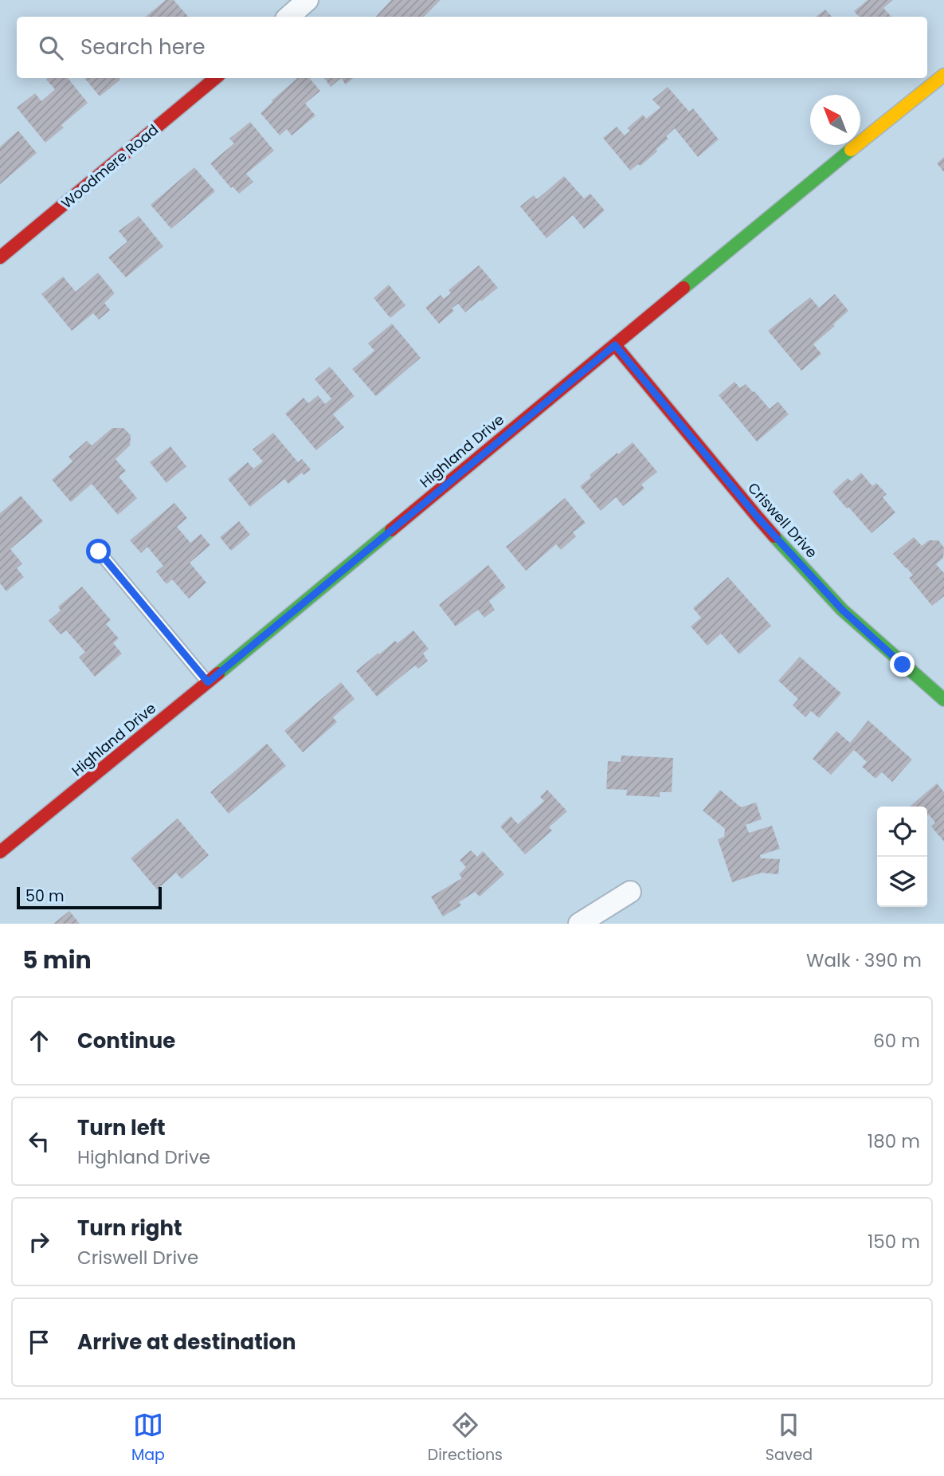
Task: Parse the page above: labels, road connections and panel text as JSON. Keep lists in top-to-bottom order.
{
  "streets": {
    "street": ["Woodmere Road", "Highland Drive", "Criswell Drive"]
  },
  "crossings": [
    ["Highland Drive", "Criswell Drive"]
  ],
  "scale_bar": "50 m",
  "north": "top left",
  "page": {
    "search": "Search here",
    "scale": "50 m",
    "heading": ["5 min", "Walk · 390 m"],
    "list": [
      ["Continue", "60 m"],
      ["Turn left", "Highland Drive", "180 m"],
      ["Turn right", "Criswell Drive", "150 m"],
      "Arrive at destination"
    ],
    "nav": ["Map", "Directions", "Saved"]
  }
}
